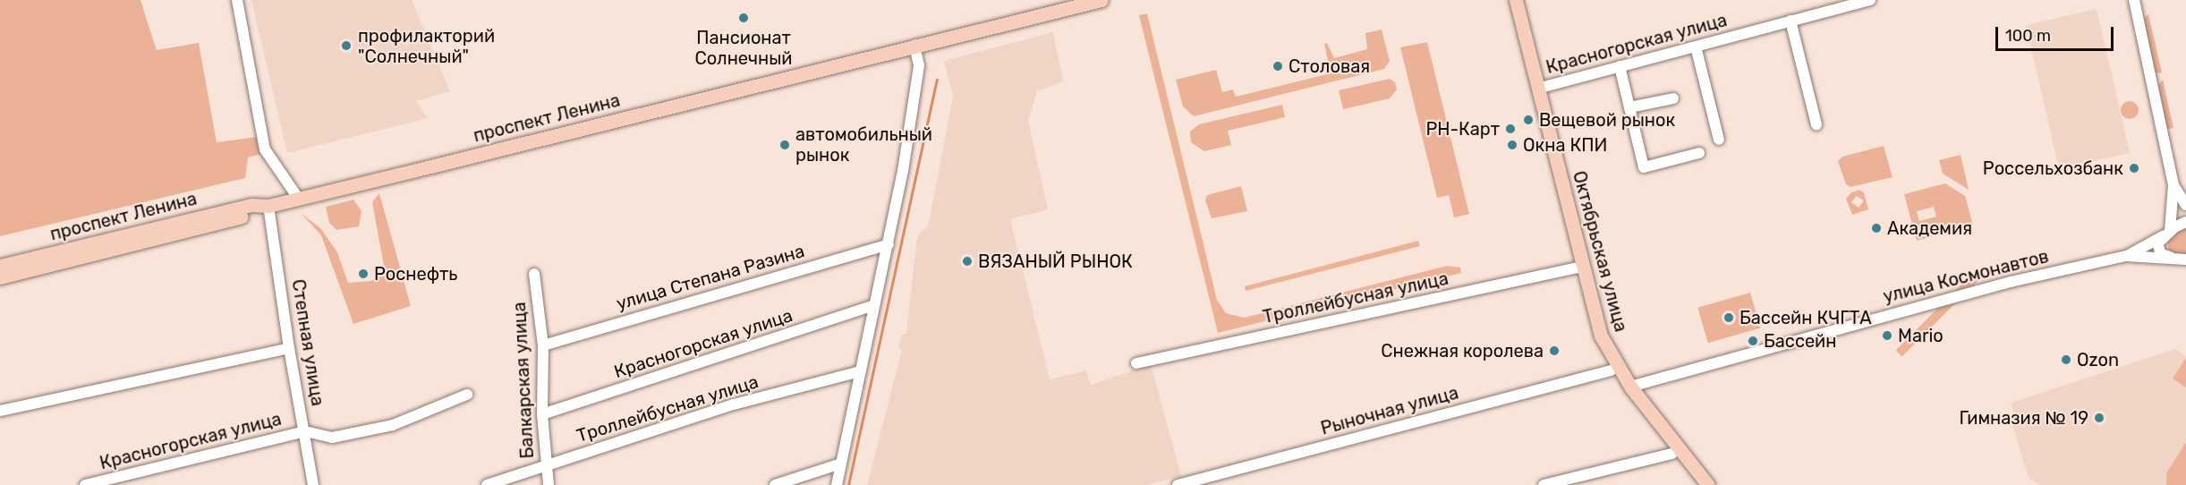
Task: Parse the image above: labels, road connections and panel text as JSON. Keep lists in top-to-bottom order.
{
  "streets": {
    "main road": ["проспект Ленина", "Октябрьская улица"],
    "street": [
      "Красногорская улица",
      "улица Космонавтов",
      "улица Степана Разина",
      "Троллейбусная улица",
      "Степная улица",
      "Балкарская улица",
      "Рыночная улица"
    ]
  },
  "crossings": [
    ["Красногорская улица", "Октябрьская улица"],
    ["Красногорская улица", "Степная улица"],
    ["Красногорская улица", "Балкарская улица"],
    ["проспект Ленина", "Степная улица"],
    ["Октябрьская улица", "улица Космонавтов"],
    ["Октябрьская улица", "Троллейбусная улица"],
    ["Октябрьская улица", "Рыночная улица"],
    ["улица Степана Разина", "Балкарская улица"],
    ["Троллейбусная улица", "Балкарская улица"]
  ],
  "places": [
    "Пансионат Солнечный",
    "профилакторий \"Солнечный\"",
    "Столовая",
    "Вещевой рынок",
    "РН-Карт",
    "автомобильный рынок",
    "Окна КПИ",
    "Россельхозбанк",
    "Академия",
    "ВЯЗАНЫЙ РЫНОК",
    "Роснефть",
    "Бассейн КЧГТА",
    "Mario",
    "Бассейн",
    "Снежная королева",
    "Ozon",
    "Гимназия № 19"
  ],
  "scale_bar": "100 m"
}
